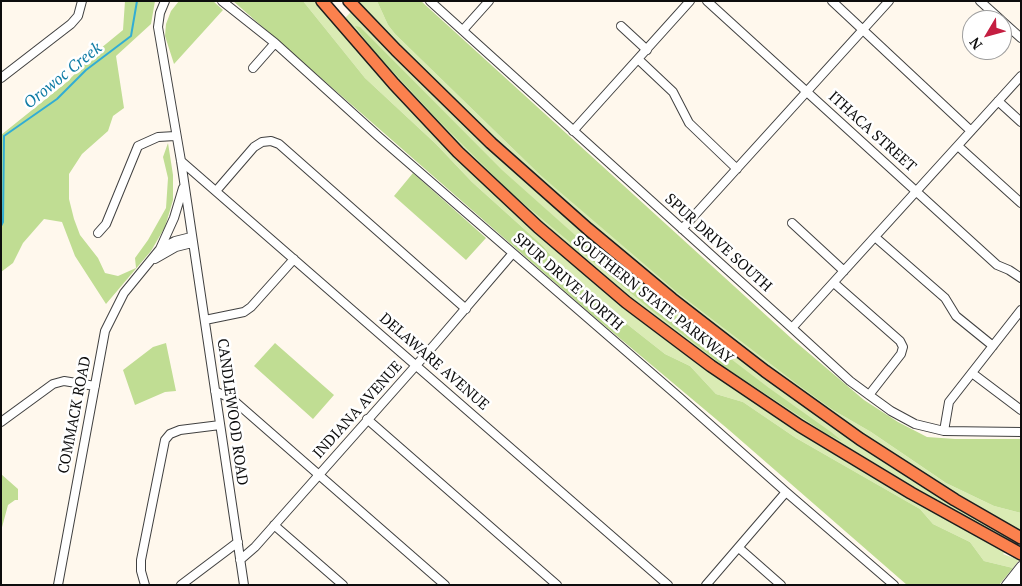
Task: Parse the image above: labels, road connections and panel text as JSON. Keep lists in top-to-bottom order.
{
  "streets": {
    "highway": ["SOUTHERN STATE PARKWAY"],
    "street": [
      "ITHACA STREET",
      "SPUR DRIVE SOUTH",
      "SPUR DRIVE NORTH",
      "DELAWARE AVENUE",
      "INDIANA AVENUE",
      "CANDLEWOOD ROAD",
      "COMMACK ROAD"
    ]
  },
  "crossings": [
    ["SPUR DRIVE NORTH", "INDIANA AVENUE"],
    ["DELAWARE AVENUE", "INDIANA AVENUE"],
    ["INDIANA AVENUE", "CANDLEWOOD ROAD"],
    ["CANDLEWOOD ROAD", "COMMACK ROAD"]
  ],
  "water": ["Orowoc Creek"],
  "north": "bottom left"
}
